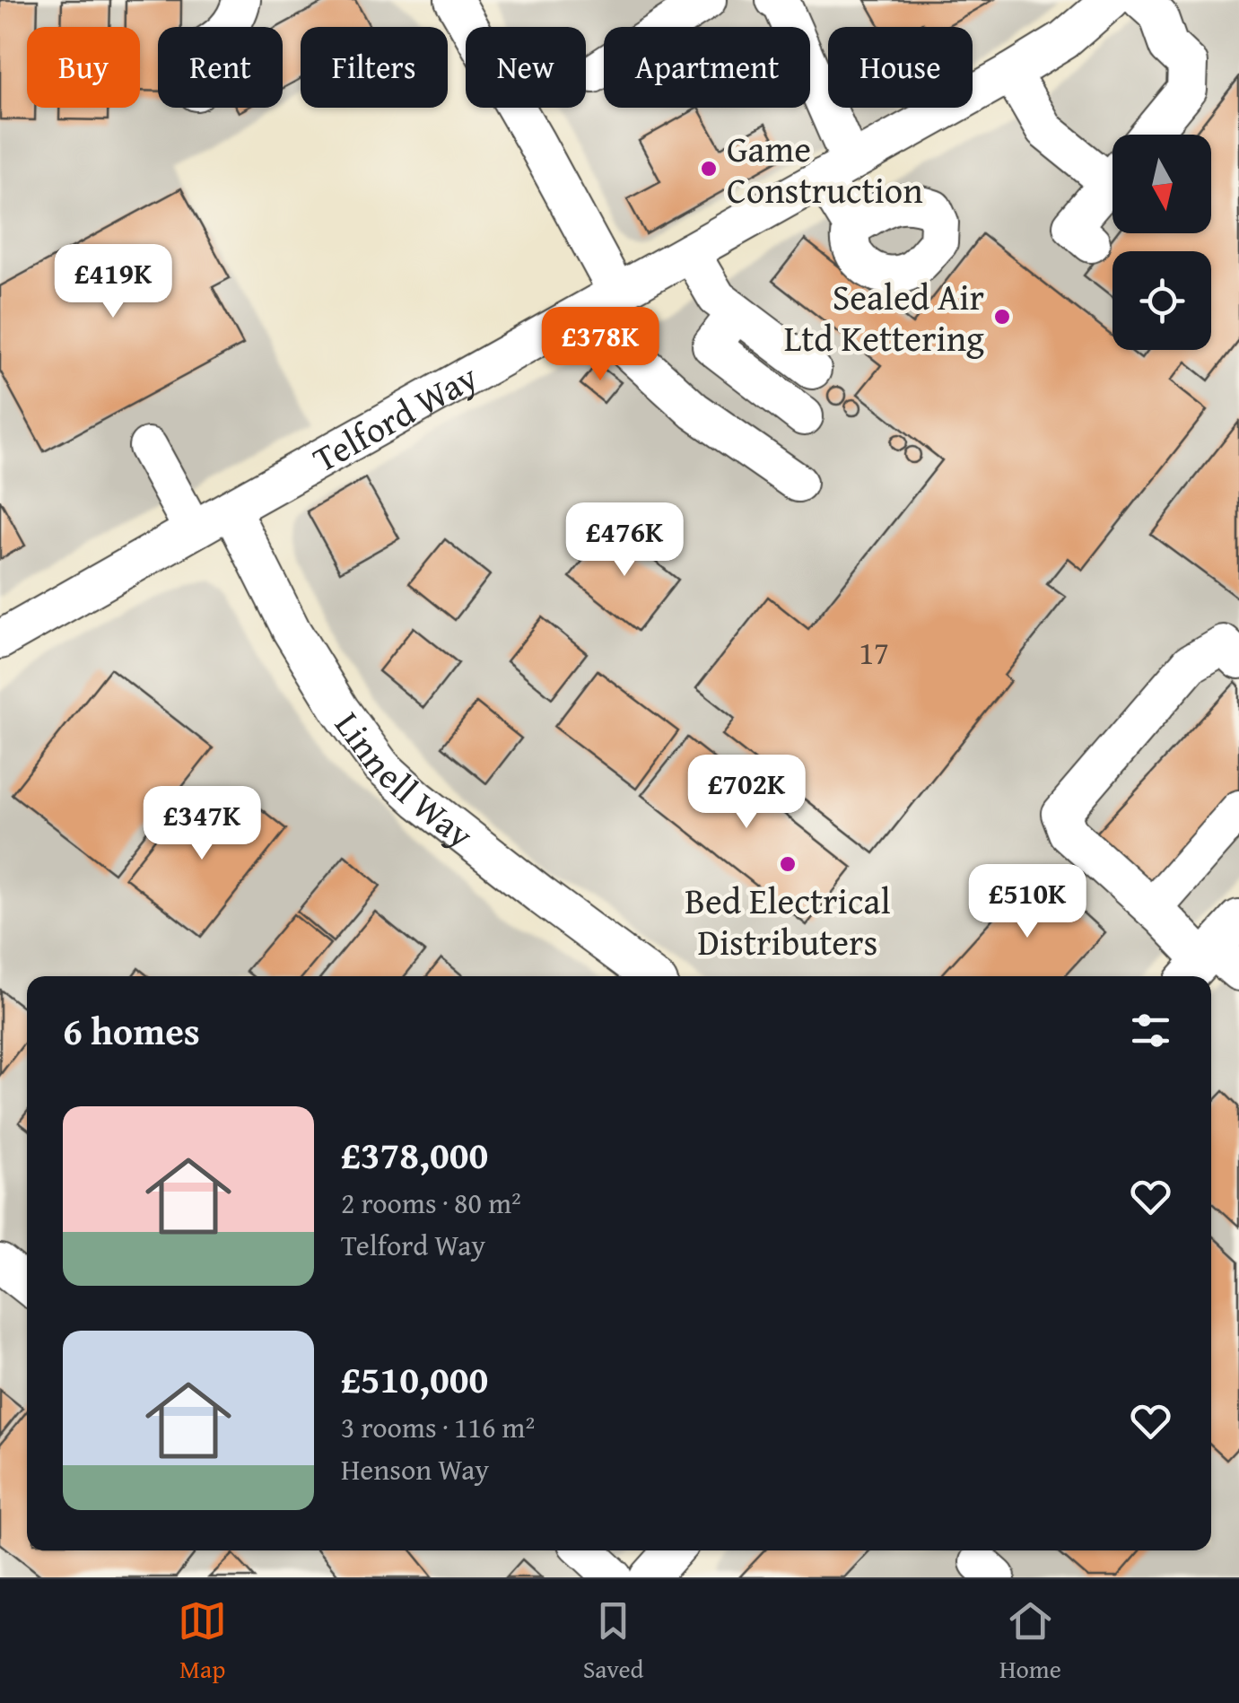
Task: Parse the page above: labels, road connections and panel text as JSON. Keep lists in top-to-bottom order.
{
  "streets": {
    "street": ["Telford Way", "Linnell Way"]
  },
  "crossings": [
    ["Telford Way", "Linnell Way"]
  ],
  "places": ["Game Construction", "Sealed Air Ltd Kettering", "Bed Electrical Distributers"],
  "house_numbers": ["17"],
  "north": "bottom",
  "page": {
    "chip": [
      "Buy",
      "Rent",
      "Filters",
      "New",
      "Apartment",
      "House"
    ],
    "price": [
      "£419K",
      "£378K",
      "£476K",
      "£702K",
      "£347K",
      "£510K"
    ],
    "heading": "6 homes",
    "list": [
      {
        "name": "£378,000",
        "note": "2 rooms · 80 m² · Telford Way"
      },
      {
        "name": "£510,000",
        "note": "3 rooms · 116 m² · Henson Way"
      }
    ],
    "tabs": ["Map", "Saved", "Home"]
  }
}
